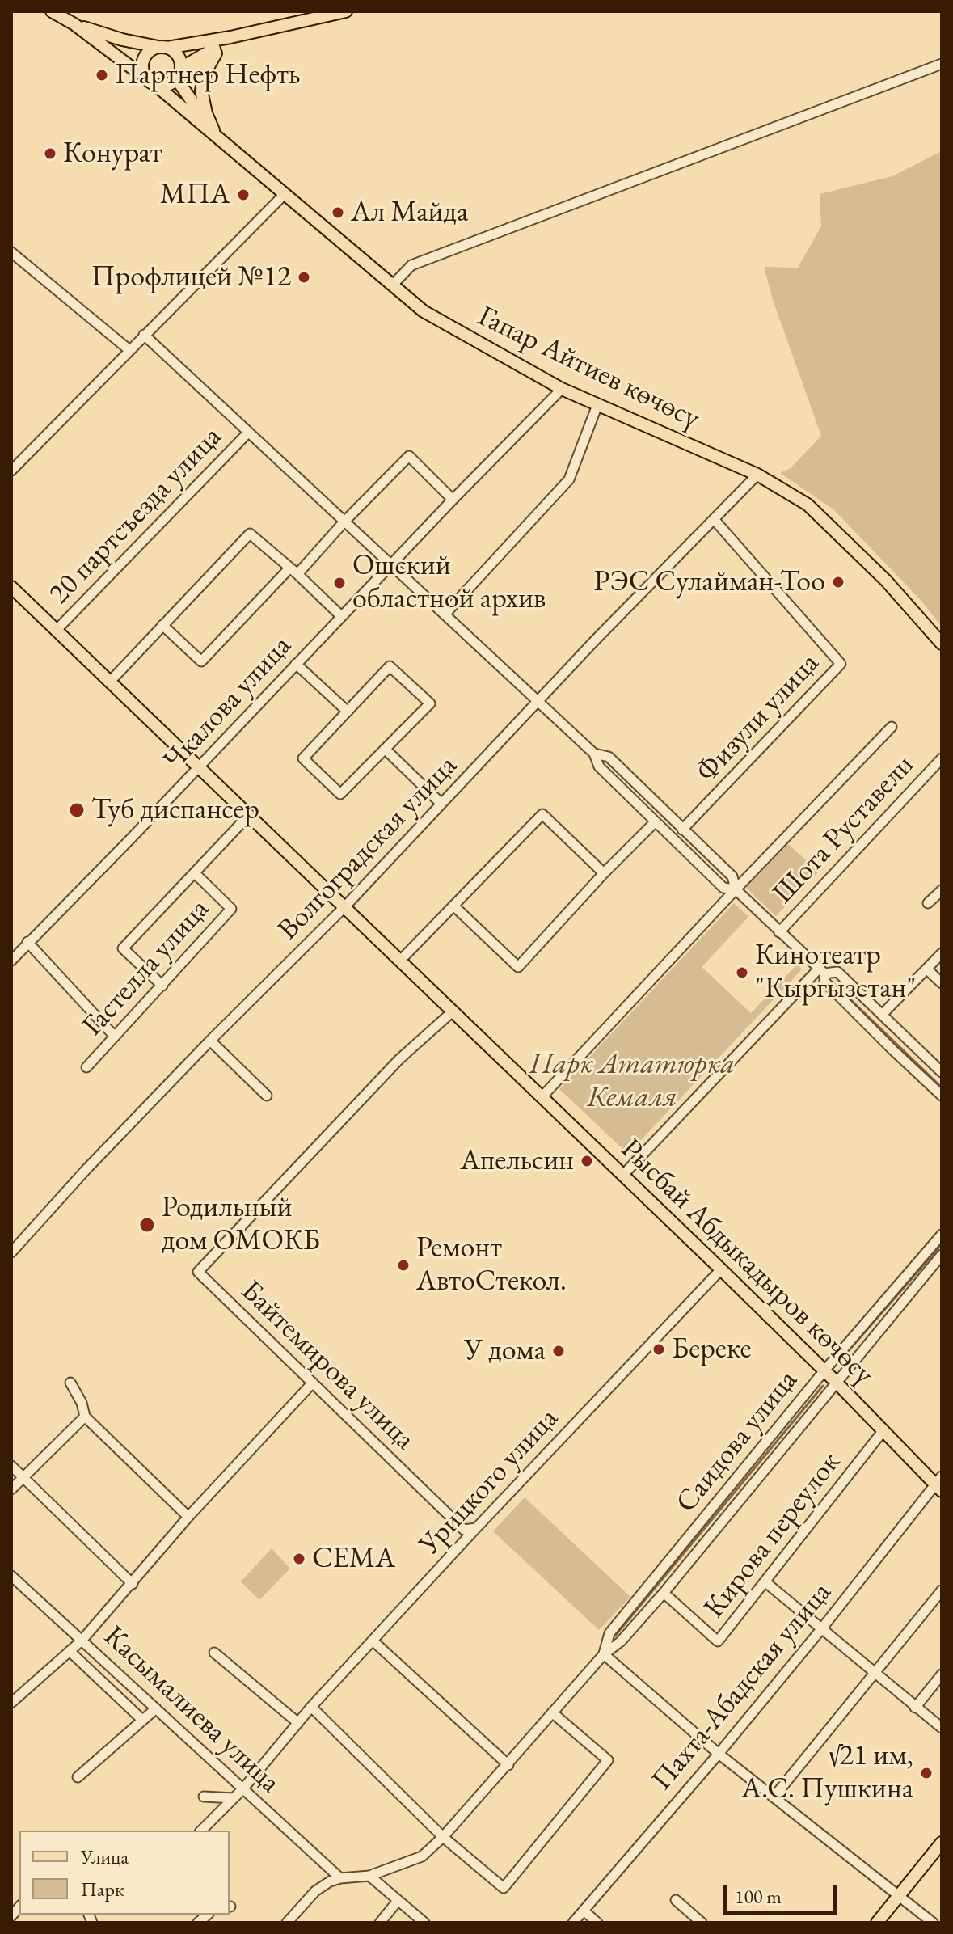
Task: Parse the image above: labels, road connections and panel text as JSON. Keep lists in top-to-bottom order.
{
  "streets": {
    "main road": ["Гапар Айтиев көчөсү", "Рысбай Абдыкадыров көчөсү"],
    "street": [
      "20 партсъезда улица",
      "Чкалова улица",
      "Физули улица",
      "Шота Руставели",
      "Волгоградская улица",
      "Гастелла улица",
      "Байтемирова улица",
      "Саидова улица",
      "Урицкого улица",
      "Кирова переулок",
      "Пахта-Абадская улица",
      "Касымалиева улица"
    ]
  },
  "crossings": [
    ["Гапар Айтиев көчөсү", "Чкалова улица"],
    ["Гапар Айтиев көчөсү", "Волгоградская улица"],
    ["20 партсъезда улица", "Рысбай Абдыкадыров көчөсү"],
    ["Чкалова улица", "Рысбай Абдыкадыров көчөсү"],
    ["Физули улица", "Волгоградская улица"],
    ["Шота Руставели", "Рысбай Абдыкадыров көчөсү"],
    ["Волгоградская улица", "Рысбай Абдыкадыров көчөсү"],
    ["Рысбай Абдыкадыров көчөсү", "Байтемирова улица"],
    ["Рысбай Абдыкадыров көчөсү", "Саидова улица"],
    ["Рысбай Абдыкадыров көчөсү", "Урицкого улица"],
    ["Рысбай Абдыкадыров көчөсү", "Кирова переулок"],
    ["Рысбай Абдыкадыров көчөсү", "Пахта-Абадская улица"],
    ["Байтемирова улица", "Урицкого улица"],
    ["Саидова улица", "Кирова переулок"],
    ["Саидова улица", "Касымалиева улица"],
    ["Урицкого улица", "Касымалиева улица"]
  ],
  "parks": ["Парк Ататюрка Кемаля"],
  "places": [
    "Партнер Нефть",
    "Конурат",
    "МПА",
    "Ал Майда",
    "Профлицей №12",
    "РЭС Сулайман-Тоо",
    "Ошский областной архив",
    "Туб диспансер",
    "Кинотеатр \"Кыргызстан\"",
    "Апельсин",
    "Родильный дом ОМОКБ",
    "Ремонт АвтоСтекол.",
    "Береке",
    "У дома",
    "СЕМА",
    "√21 им, А.С. Пушкина"
  ],
  "legend": ["Улица", "Парк"],
  "scale_bar": "100 m"
}
